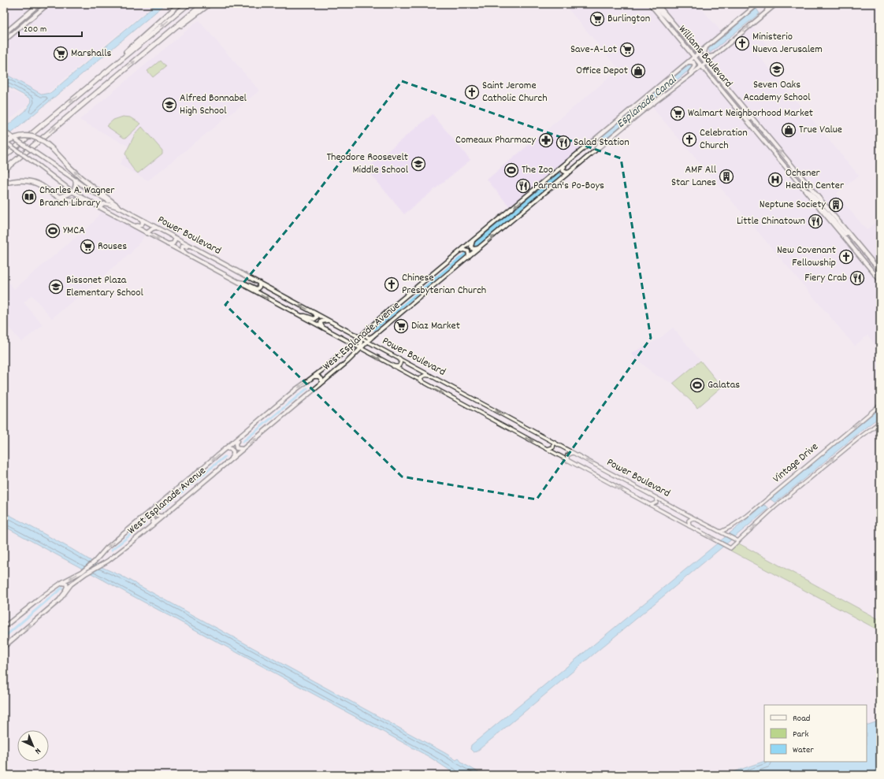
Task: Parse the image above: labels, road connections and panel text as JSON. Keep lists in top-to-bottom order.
{
  "streets": {
    "main road": ["Williams Boulevard", "Power Boulevard", "West Esplanade Avenue"],
    "street": ["Vintage Drive"]
  },
  "crossings": [
    ["Williams Boulevard", "West Esplanade Avenue"],
    ["Power Boulevard", "West Esplanade Avenue"],
    ["Power Boulevard", "Vintage Drive"]
  ],
  "water": ["Esplanade Canal"],
  "places": {
    "supermarket": [
      "Burlington",
      "Save-A-Lot",
      "Marshalls",
      "Walmart Neighborhood Market",
      "Rouses",
      "Diaz Market"
    ],
    "church": [
      "Ministerio Nueva Jerusalem",
      "Saint Jerome Catholic Church",
      "Celebration Church",
      "New Covenant Fellowship",
      "Chinese Presbyterian Church"
    ],
    "school or university": [
      "Seven Oaks Academy School",
      "Alfred Bonnabel High School",
      "Theodore Roosevelt Middle School",
      "Bissonet Plaza Elementary School"
    ],
    "shop": ["Office Depot", "True Value"],
    "pharmacy": ["Comeaux Pharmacy"],
    "restaurant": [
      "Salad Station",
      "Parran's Po-Boys",
      "Little Chinatown",
      "Fiery Crab"
    ],
    "sports": ["The Zoo", "YMCA", "Galatas"],
    "building": ["AMF All Star Lanes", "Neptune Society"],
    "hospital": ["Ochsner Health Center"],
    "library": ["Charles A. Wagner Branch Library"]
  },
  "legend": ["Road", "Park", "Water"],
  "scale_bar": "200 m",
  "north": "bottom right"
}
